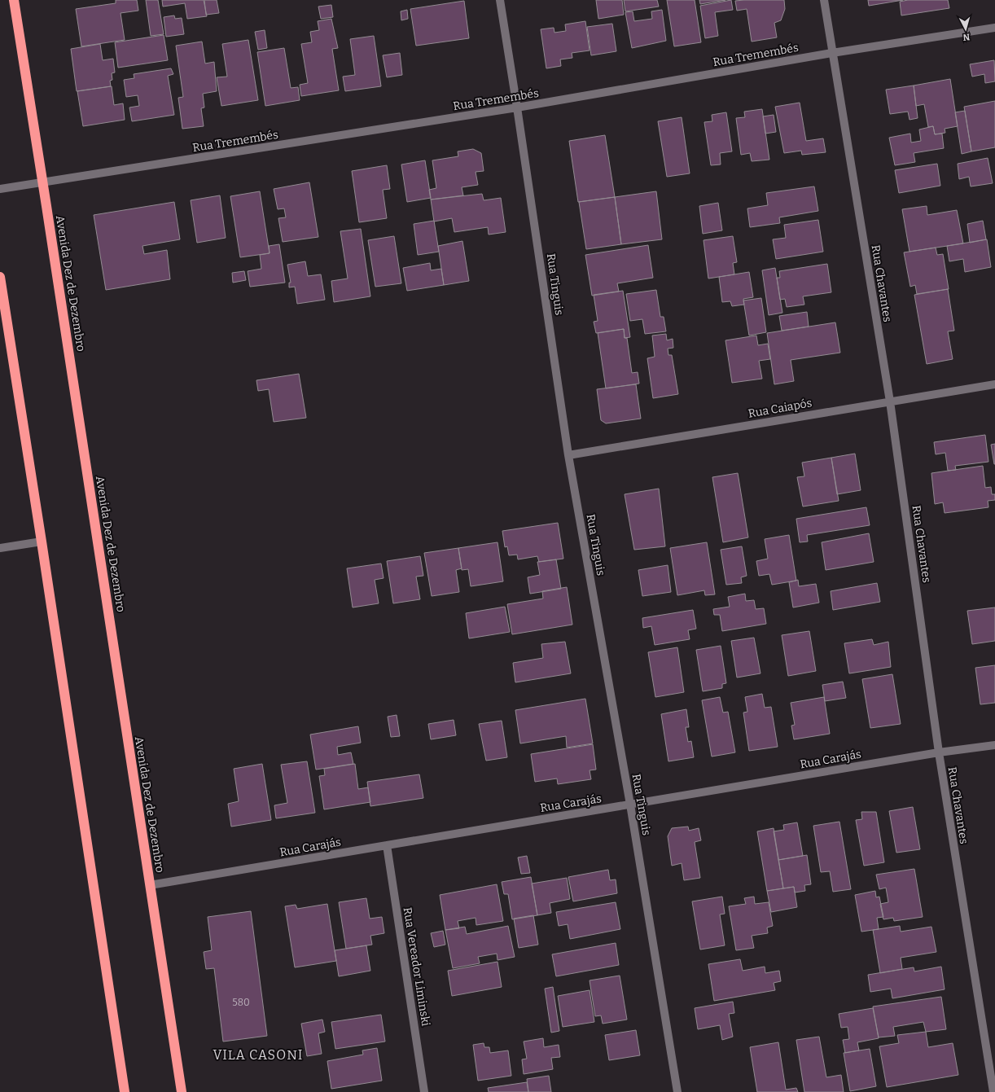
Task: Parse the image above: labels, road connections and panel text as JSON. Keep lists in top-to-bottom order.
{
  "streets": {
    "highway": ["Avenida Dez de Dezembro"],
    "street": [
      "Rua Tremembés",
      "Rua Chavantes",
      "Rua Tinguis",
      "Rua Caiapós",
      "Rua Carajás",
      "Rua Vereador Liminski"
    ]
  },
  "crossings": [
    ["Rua Tremembés", "Avenida Dez de Dezembro"],
    ["Rua Tremembés", "Rua Chavantes"],
    ["Rua Tremembés", "Rua Tinguis"],
    ["Avenida Dez de Dezembro", "Rua Carajás"],
    ["Rua Chavantes", "Rua Caiapós"],
    ["Rua Chavantes", "Rua Carajás"],
    ["Rua Tinguis", "Rua Caiapós"],
    ["Rua Tinguis", "Rua Carajás"],
    ["Rua Carajás", "Rua Vereador Liminski"]
  ],
  "districts": ["VILA CASONI"],
  "house_numbers": ["580"],
  "north": "bottom"
}
